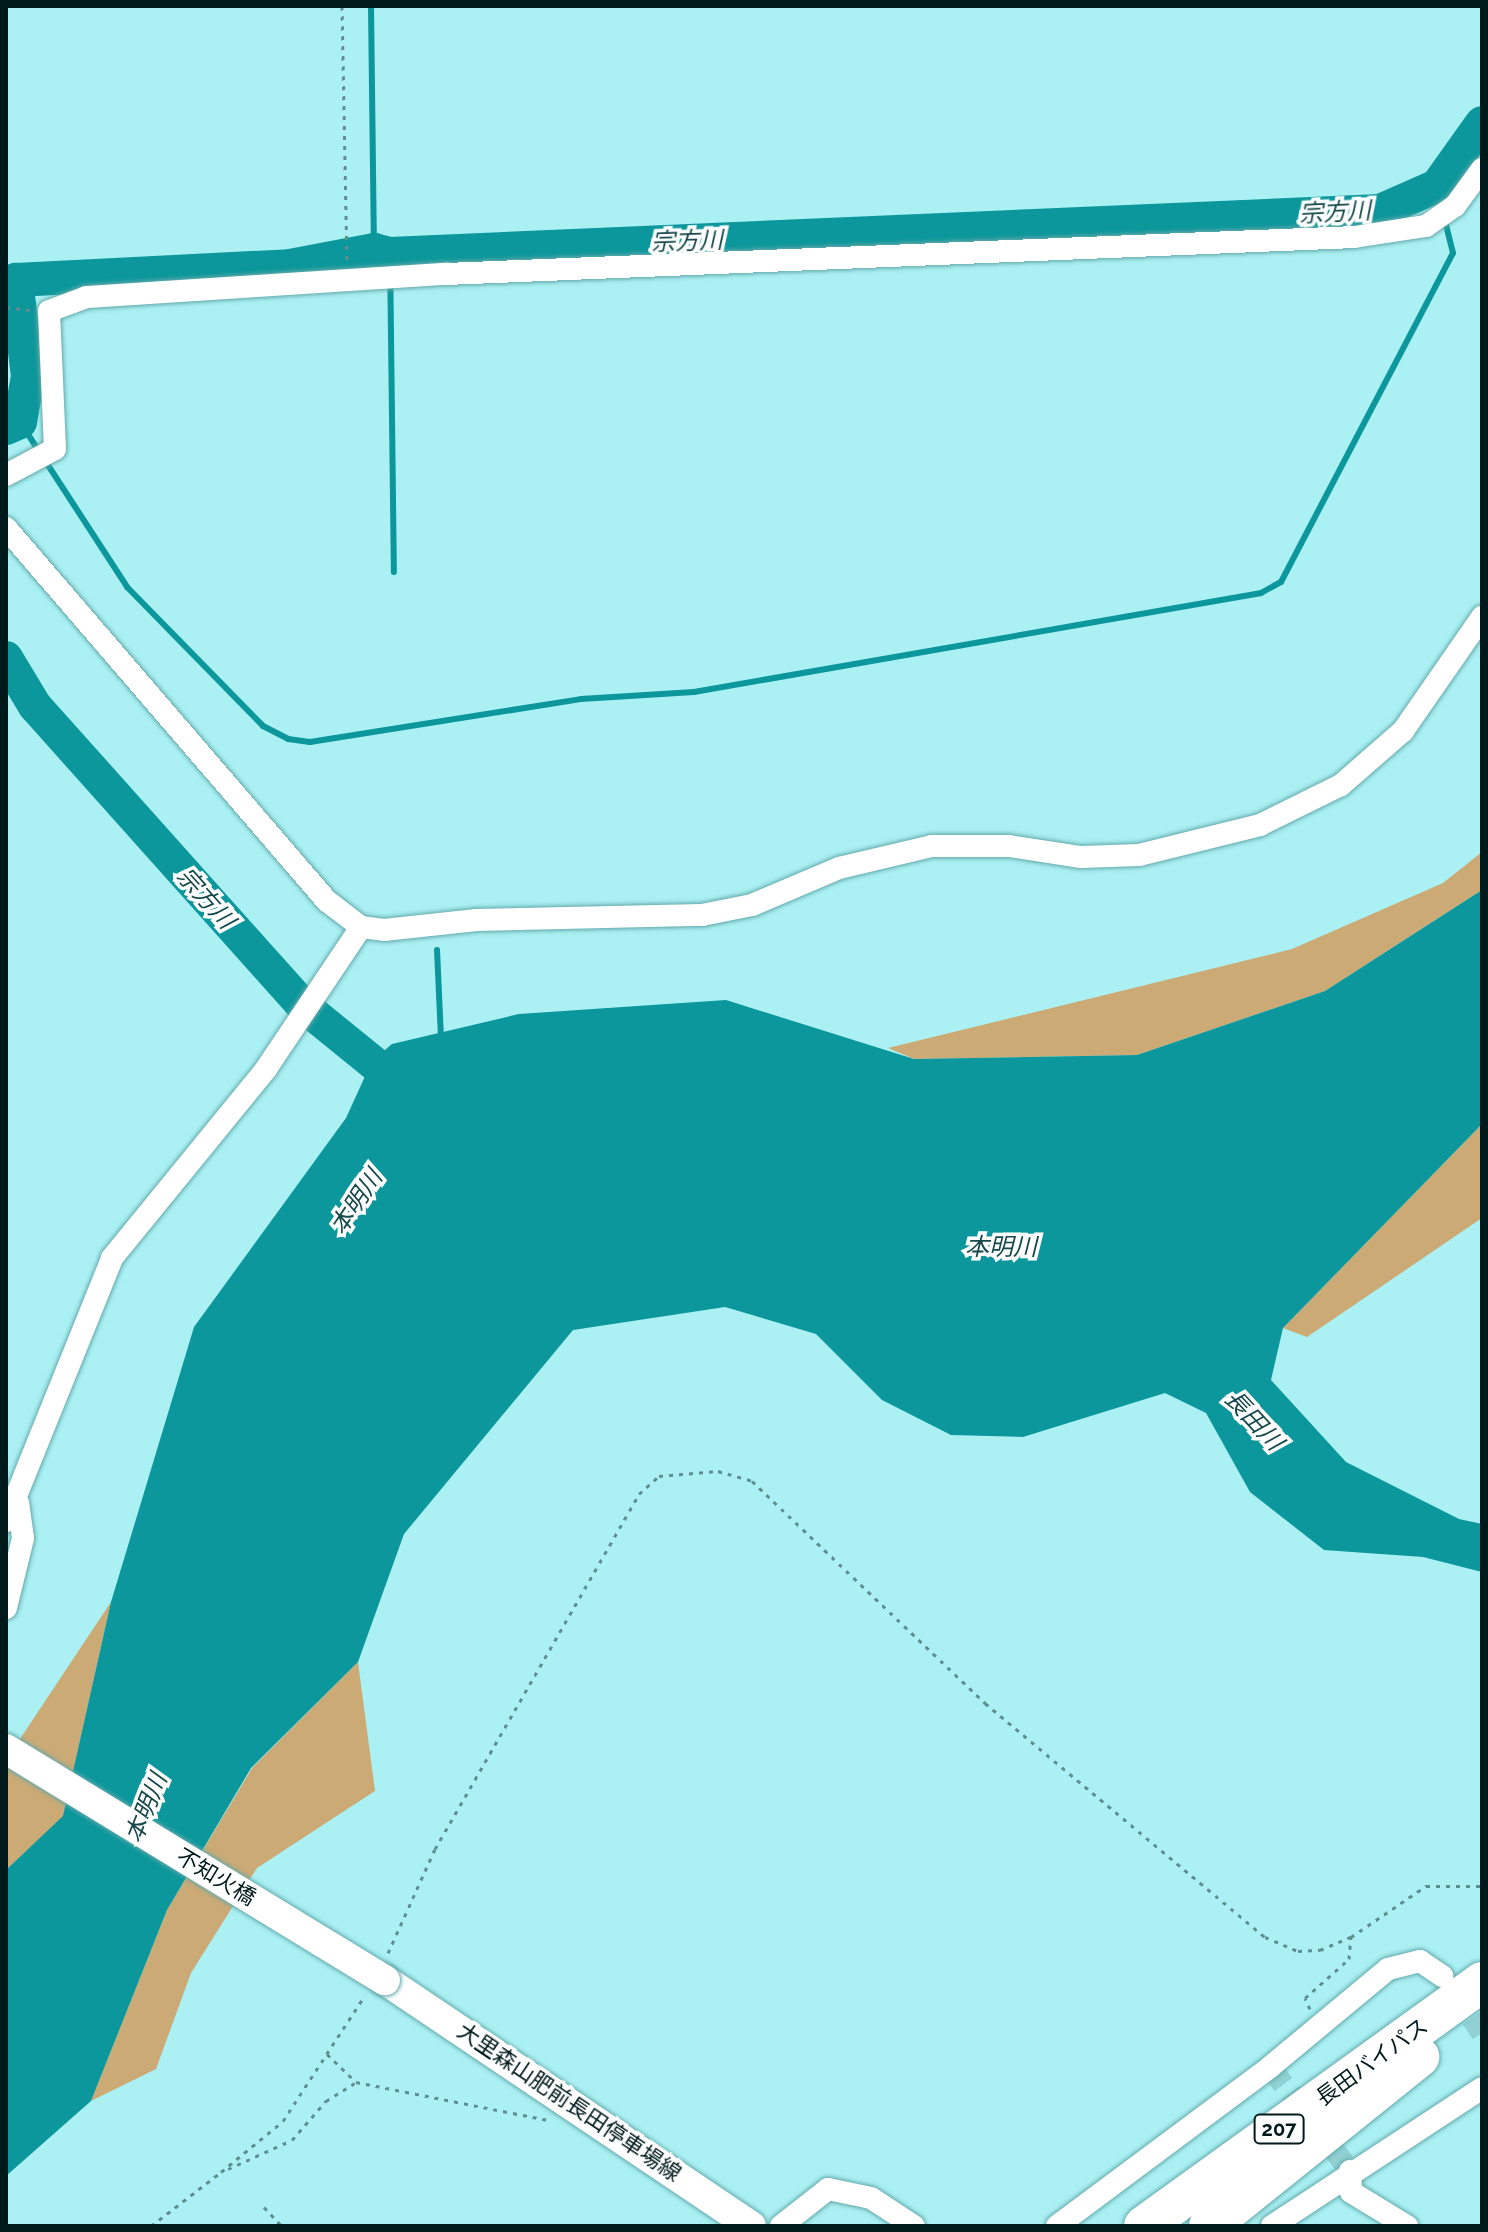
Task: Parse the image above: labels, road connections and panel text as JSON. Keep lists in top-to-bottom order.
{
  "streets": {
    "highway": ["長田バイパス", "207"],
    "main road": ["不知火橋", "大里森山肥前長田停車場線"]
  },
  "crossings": [
    ["不知火橋", "大里森山肥前長田停車場線"]
  ],
  "water": ["宗方川", "本明川", "長田川"]
}
